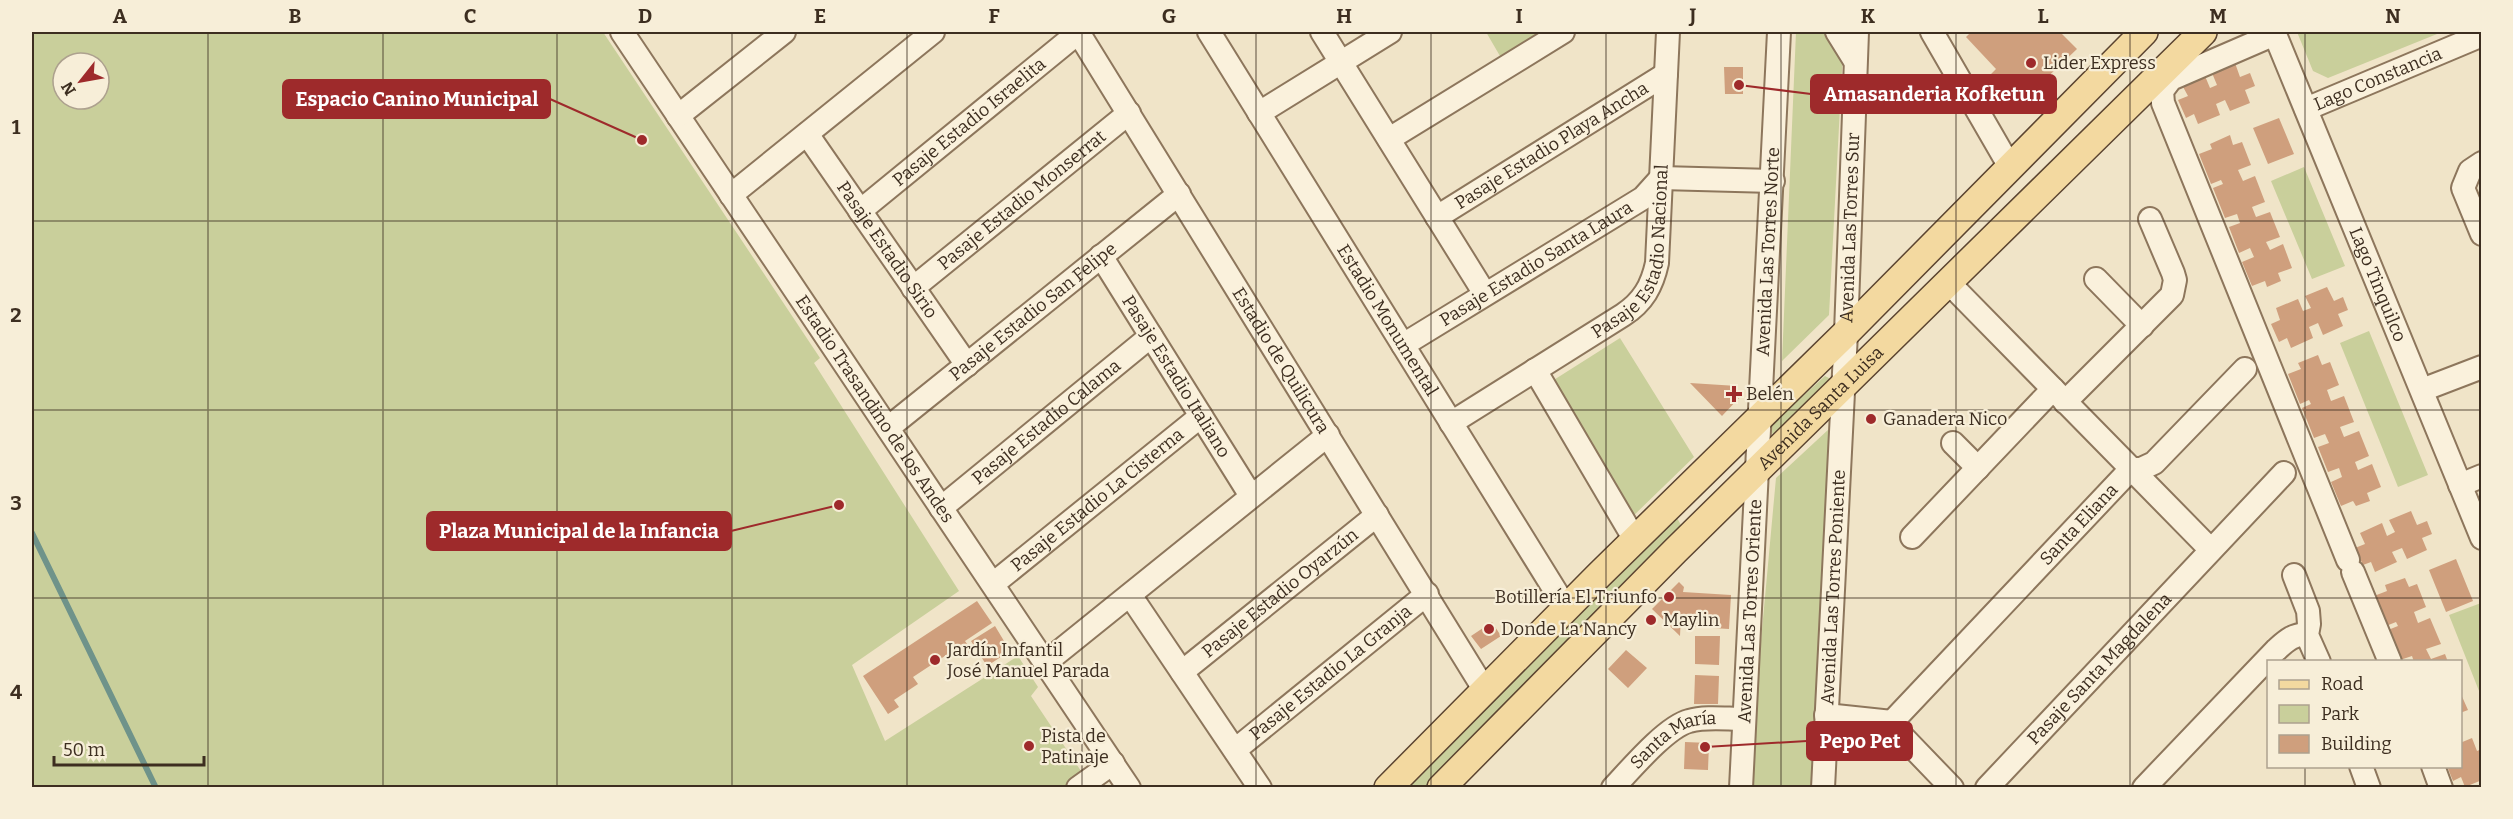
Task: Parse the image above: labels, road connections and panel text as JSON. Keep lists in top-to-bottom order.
{
  "streets": {
    "main road": ["Avenida Santa Luisa"],
    "street": [
      "Lago Constancia",
      "Pasaje Estadio Israelita",
      "Pasaje Estadio Playa Ancha",
      "Pasaje Estadio Monserrat",
      "Avenida Las Torres Sur",
      "Pasaje Estadio Nacional",
      "Pasaje Estadio Sirio",
      "Avenida Las Torres Norte",
      "Pasaje Estadio Santa Laura",
      "Lago Tinquilco",
      "Pasaje Estadio San Felipe",
      "Estadio Monumental",
      "Estadio de Quilicura",
      "Pasaje Estadio Italiano",
      "Estadio Trasandino de los Andes",
      "Pasaje Estadio Calama",
      "Pasaje Estadio La Cisterna",
      "Santa Eliana",
      "Avenida Las Torres Poniente",
      "Pasaje Estadio Oyarzún",
      "Avenida Las Torres Oriente",
      "Pasaje Santa Magdalena",
      "Pasaje Estadio La Granja",
      "Santa María"
    ]
  },
  "crossings": [
    ["Lago Constancia", "Lago Tinquilco"],
    ["Pasaje Estadio Israelita", "Pasaje Estadio Sirio"],
    ["Pasaje Estadio Israelita", "Estadio de Quilicura"],
    ["Pasaje Estadio Playa Ancha", "Pasaje Estadio Nacional"],
    ["Pasaje Estadio Monserrat", "Pasaje Estadio Sirio"],
    ["Pasaje Estadio Monserrat", "Estadio de Quilicura"],
    ["Avenida Las Torres Sur", "Avenida Santa Luisa"],
    ["Avenida Las Torres Sur", "Avenida Las Torres Poniente"],
    ["Pasaje Estadio Nacional", "Pasaje Estadio Santa Laura"],
    ["Pasaje Estadio Nacional", "Estadio Monumental"],
    ["Pasaje Estadio Sirio", "Pasaje Estadio San Felipe"],
    ["Avenida Las Torres Norte", "Avenida Santa Luisa"],
    ["Avenida Las Torres Norte", "Avenida Las Torres Oriente"],
    ["Pasaje Estadio Santa Laura", "Estadio Monumental"],
    ["Pasaje Estadio San Felipe", "Estadio de Quilicura"],
    ["Pasaje Estadio San Felipe", "Pasaje Estadio Italiano"],
    ["Pasaje Estadio San Felipe", "Estadio Trasandino de los Andes"],
    ["Estadio Monumental", "Avenida Santa Luisa"],
    ["Estadio de Quilicura", "Avenida Santa Luisa"],
    ["Estadio de Quilicura", "Pasaje Estadio Oyarzún"],
    ["Estadio de Quilicura", "Pasaje Estadio La Granja"],
    ["Pasaje Estadio Italiano", "Pasaje Estadio Calama"],
    ["Pasaje Estadio Italiano", "Pasaje Estadio La Cisterna"],
    ["Avenida Santa Luisa", "Santa Eliana"],
    ["Avenida Santa Luisa", "Avenida Las Torres Poniente"],
    ["Avenida Santa Luisa", "Avenida Las Torres Oriente"],
    ["Estadio Trasandino de los Andes", "Pasaje Estadio Calama"],
    ["Estadio Trasandino de los Andes", "Pasaje Estadio La Cisterna"],
    ["Avenida Las Torres Oriente", "Santa María"]
  ],
  "places": {
    "other": [
      "Lider Express",
      "Amasanderia Kofketun",
      "Espacio Canino Municipal",
      "Ganadera Nico",
      "Plaza Municipal de la Infancia",
      "Botillería El Triunfo",
      "Maylin",
      "Donde La Nancy",
      "Jardín Infantil José Manuel Parada",
      "Pista de Patinaje",
      "Pepo Pet"
    ],
    "health": ["Belén"]
  },
  "legend": ["Road", "Park", "Building"],
  "scale_bar": "50 m",
  "north": "bottom left",
  "grid": {
    "columns": [
      "A",
      "B",
      "C",
      "D",
      "E",
      "F",
      "G",
      "H",
      "I",
      "J",
      "K",
      "L",
      "M",
      "N"
    ],
    "rows": [
      "1",
      "2",
      "3",
      "4"
    ]
  }
}
